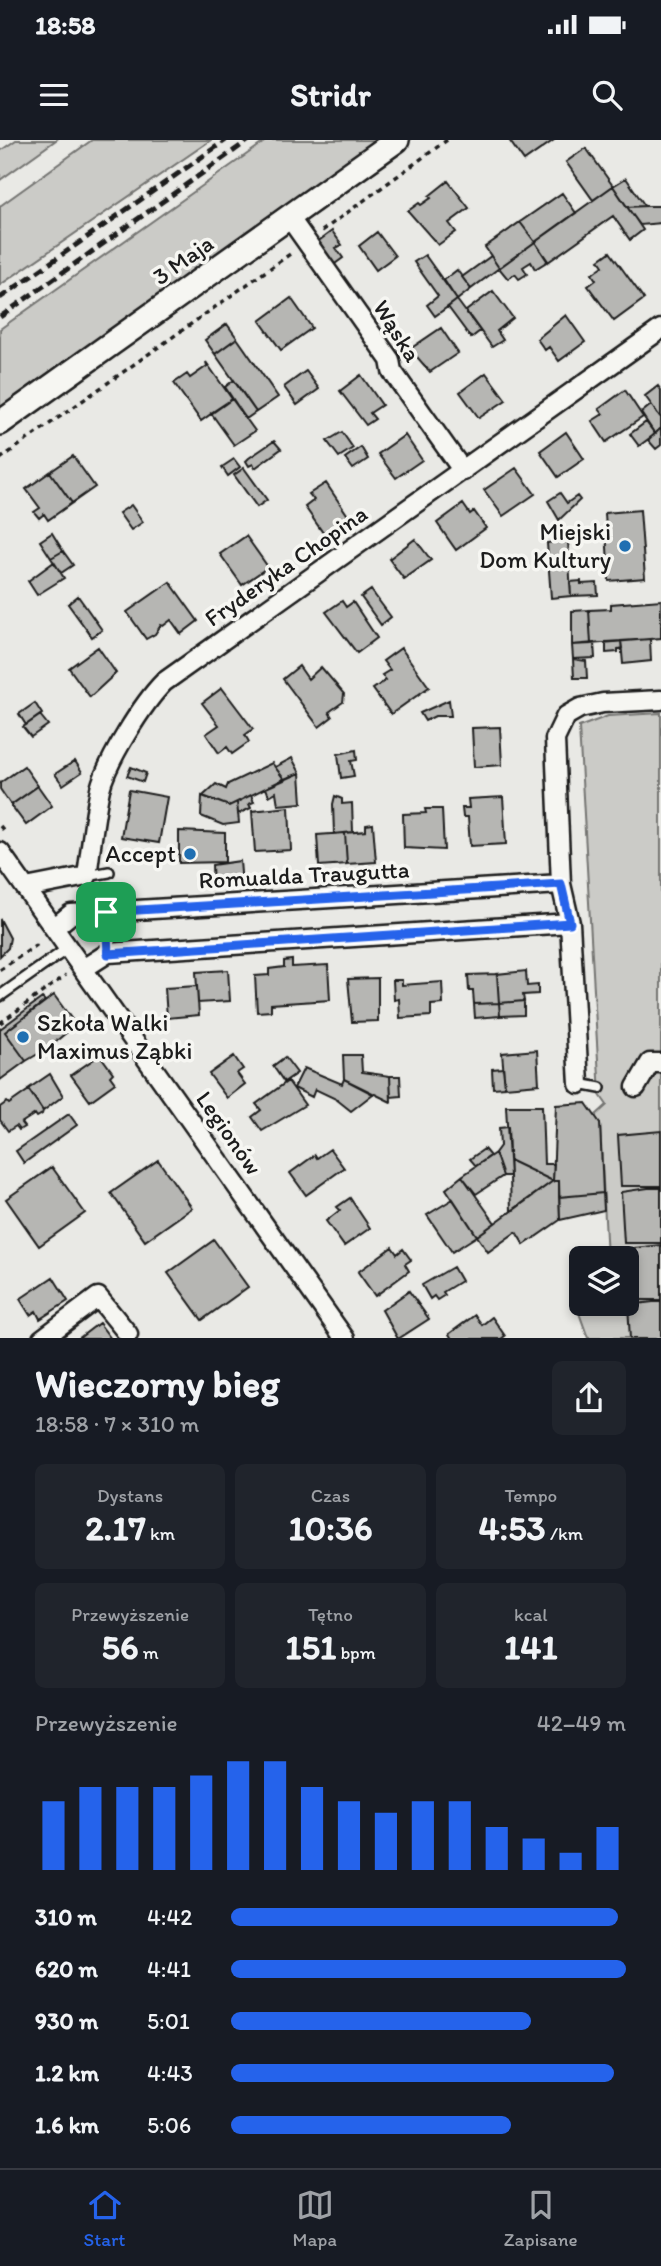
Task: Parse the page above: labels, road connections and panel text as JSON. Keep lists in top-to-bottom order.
{
  "streets": {
    "street": [
      "3 Maja",
      "Wąska",
      "Fryderyka Chopina",
      "Romualda Traugutta",
      "Legionów"
    ]
  },
  "crossings": [
    ["3 Maja", "Wąska"],
    ["Wąska", "Fryderyka Chopina"],
    ["Romualda Traugutta", "Legionów"]
  ],
  "places": ["Miejski Dom Kultury", "Accept", "Szkoła Walki Maximus Ząbki"],
  "page": {
    "status": "18:58",
    "header": "Stridr",
    "heading": ["Wieczorny bieg", "18:58 · 7 × 310 m"],
    "stats": [
      ["Dystans", "2.17 km"],
      ["Czas", "10:36"],
      ["Tempo", "4:53 /km"],
      ["Przewyższenie", "56 m"],
      ["Tętno", "151 bpm"],
      ["kcal", "141"]
    ],
    "chart": ["Przewyższenie", "42–49 m"],
    "list": [
      {
        "name": "310 m",
        "note": "4:42"
      },
      {
        "name": "620 m",
        "note": "4:41"
      },
      {
        "name": "930 m",
        "note": "5:01"
      },
      {
        "name": "1.2 km",
        "note": "4:43"
      },
      {
        "name": "1.6 km",
        "note": "5:06"
      }
    ],
    "tabs": ["Start", "Mapa", "Zapisane"]
  }
}
